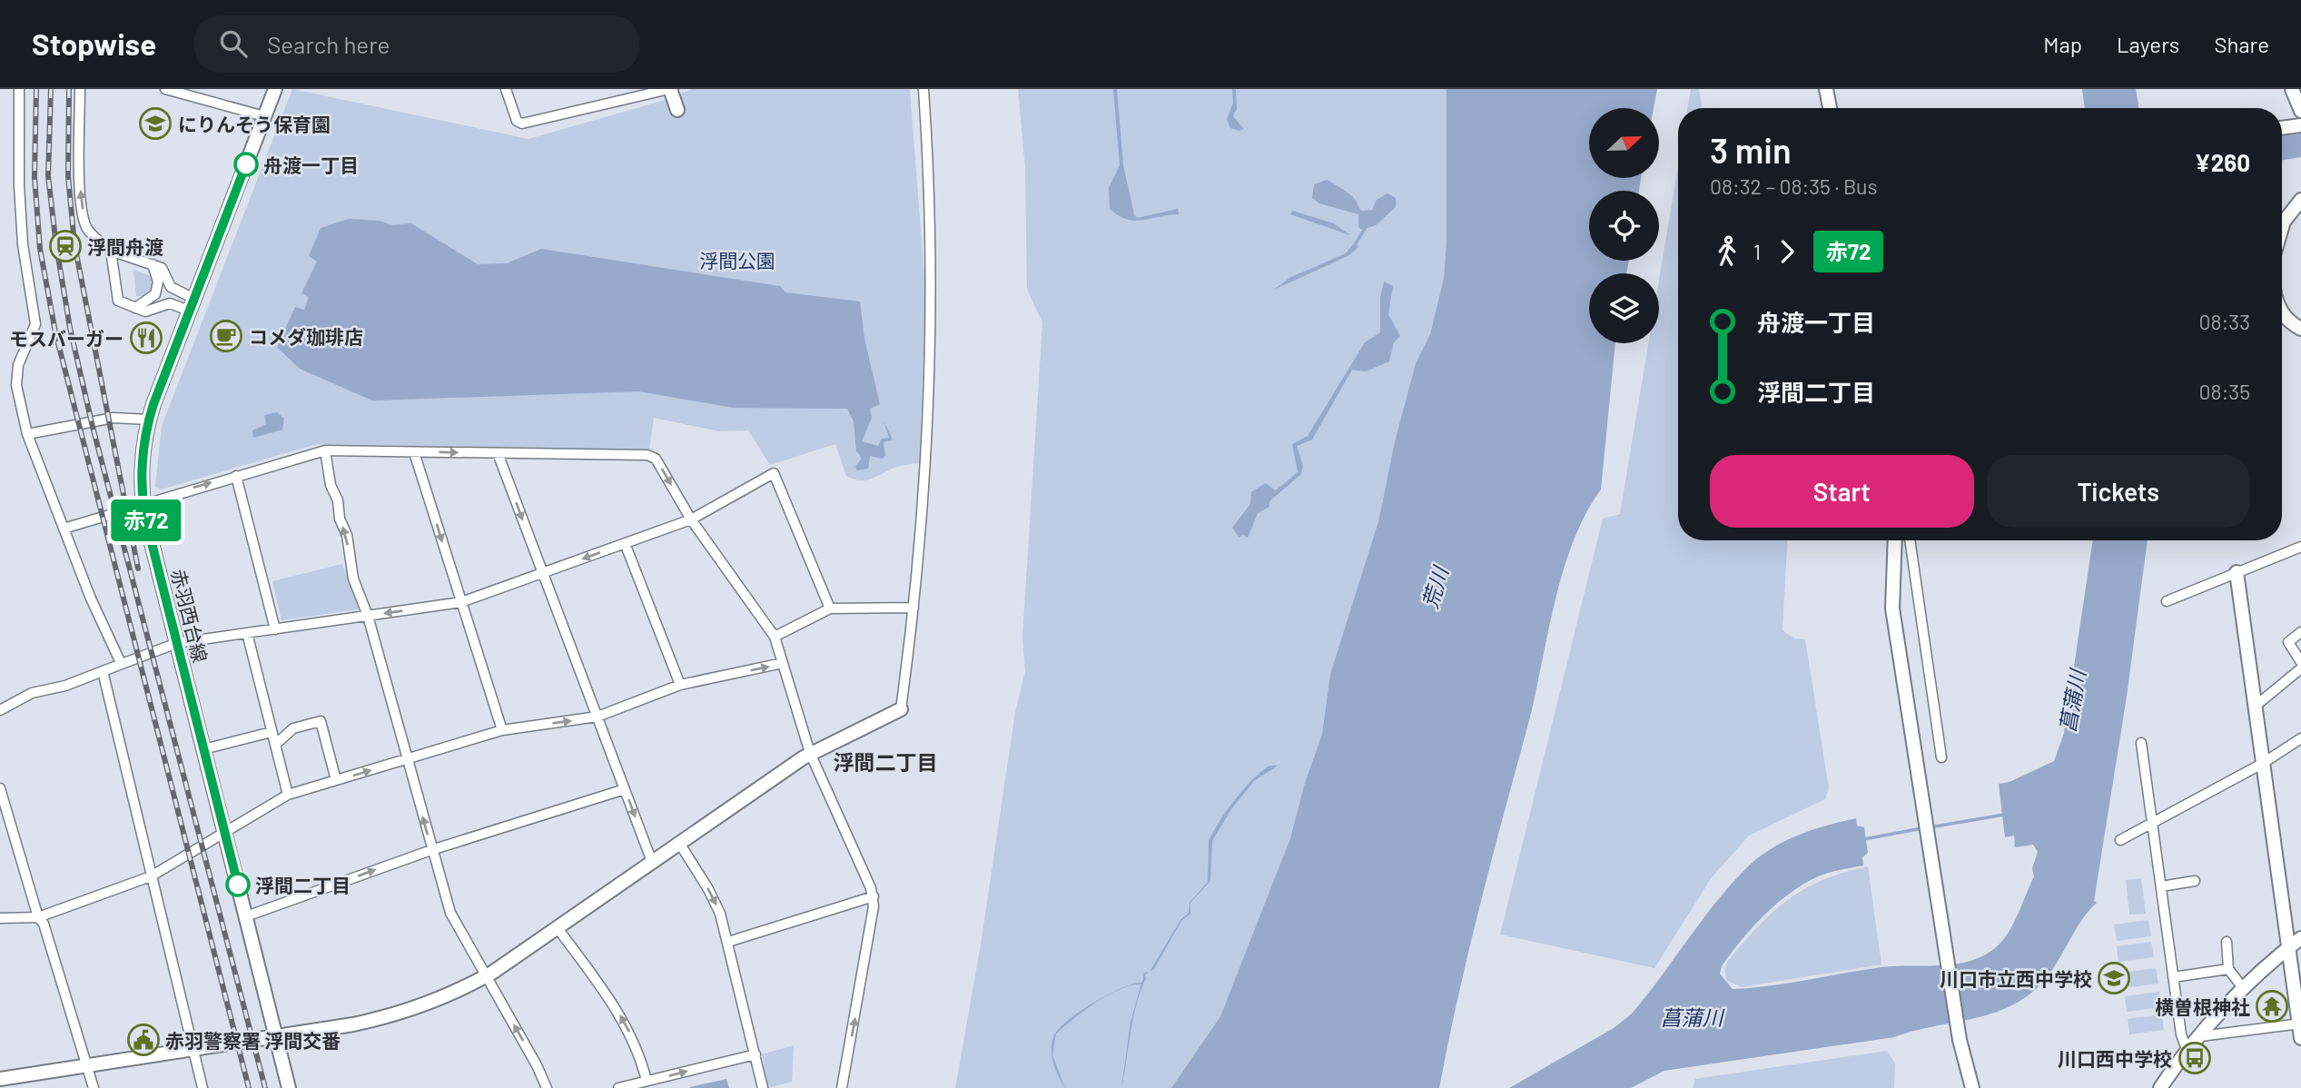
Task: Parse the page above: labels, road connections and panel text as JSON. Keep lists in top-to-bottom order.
{
  "streets": {
    "street": ["赤羽西台線"]
  },
  "districts": ["浮間二丁目"],
  "water": ["荒川", "菖蒲川"],
  "parks": ["浮間公園"],
  "places": {
    "school or university": ["にりんそう保育園", "川口市立西中学校"],
    "other": ["舟渡一丁目", "浮間二丁目"],
    "station": ["浮間舟渡"],
    "cafe": ["コメダ珈琲店"],
    "restaurant": ["モスバーガー"],
    "temple": ["横曽根神社"],
    "public building": ["赤羽警察署 浮間交番"],
    "bus stop": ["川口西中学校"]
  },
  "lines": ["bus line 赤72"],
  "north": "right",
  "page": {
    "header": "Stopwise",
    "search": "Search here",
    "nav": ["Map", "Layers", "Share"],
    "on_map": "赤72",
    "heading": ["3 min", "08:32 – 08:35 · Bus", "¥260"],
    "legs": ["1", "赤72"],
    "list": [
      {
        "name": "舟渡一丁目",
        "value": "08:33"
      },
      {
        "name": "浮間二丁目",
        "value": "08:35"
      }
    ],
    "buttons": ["Start", "Tickets"]
  }
}
